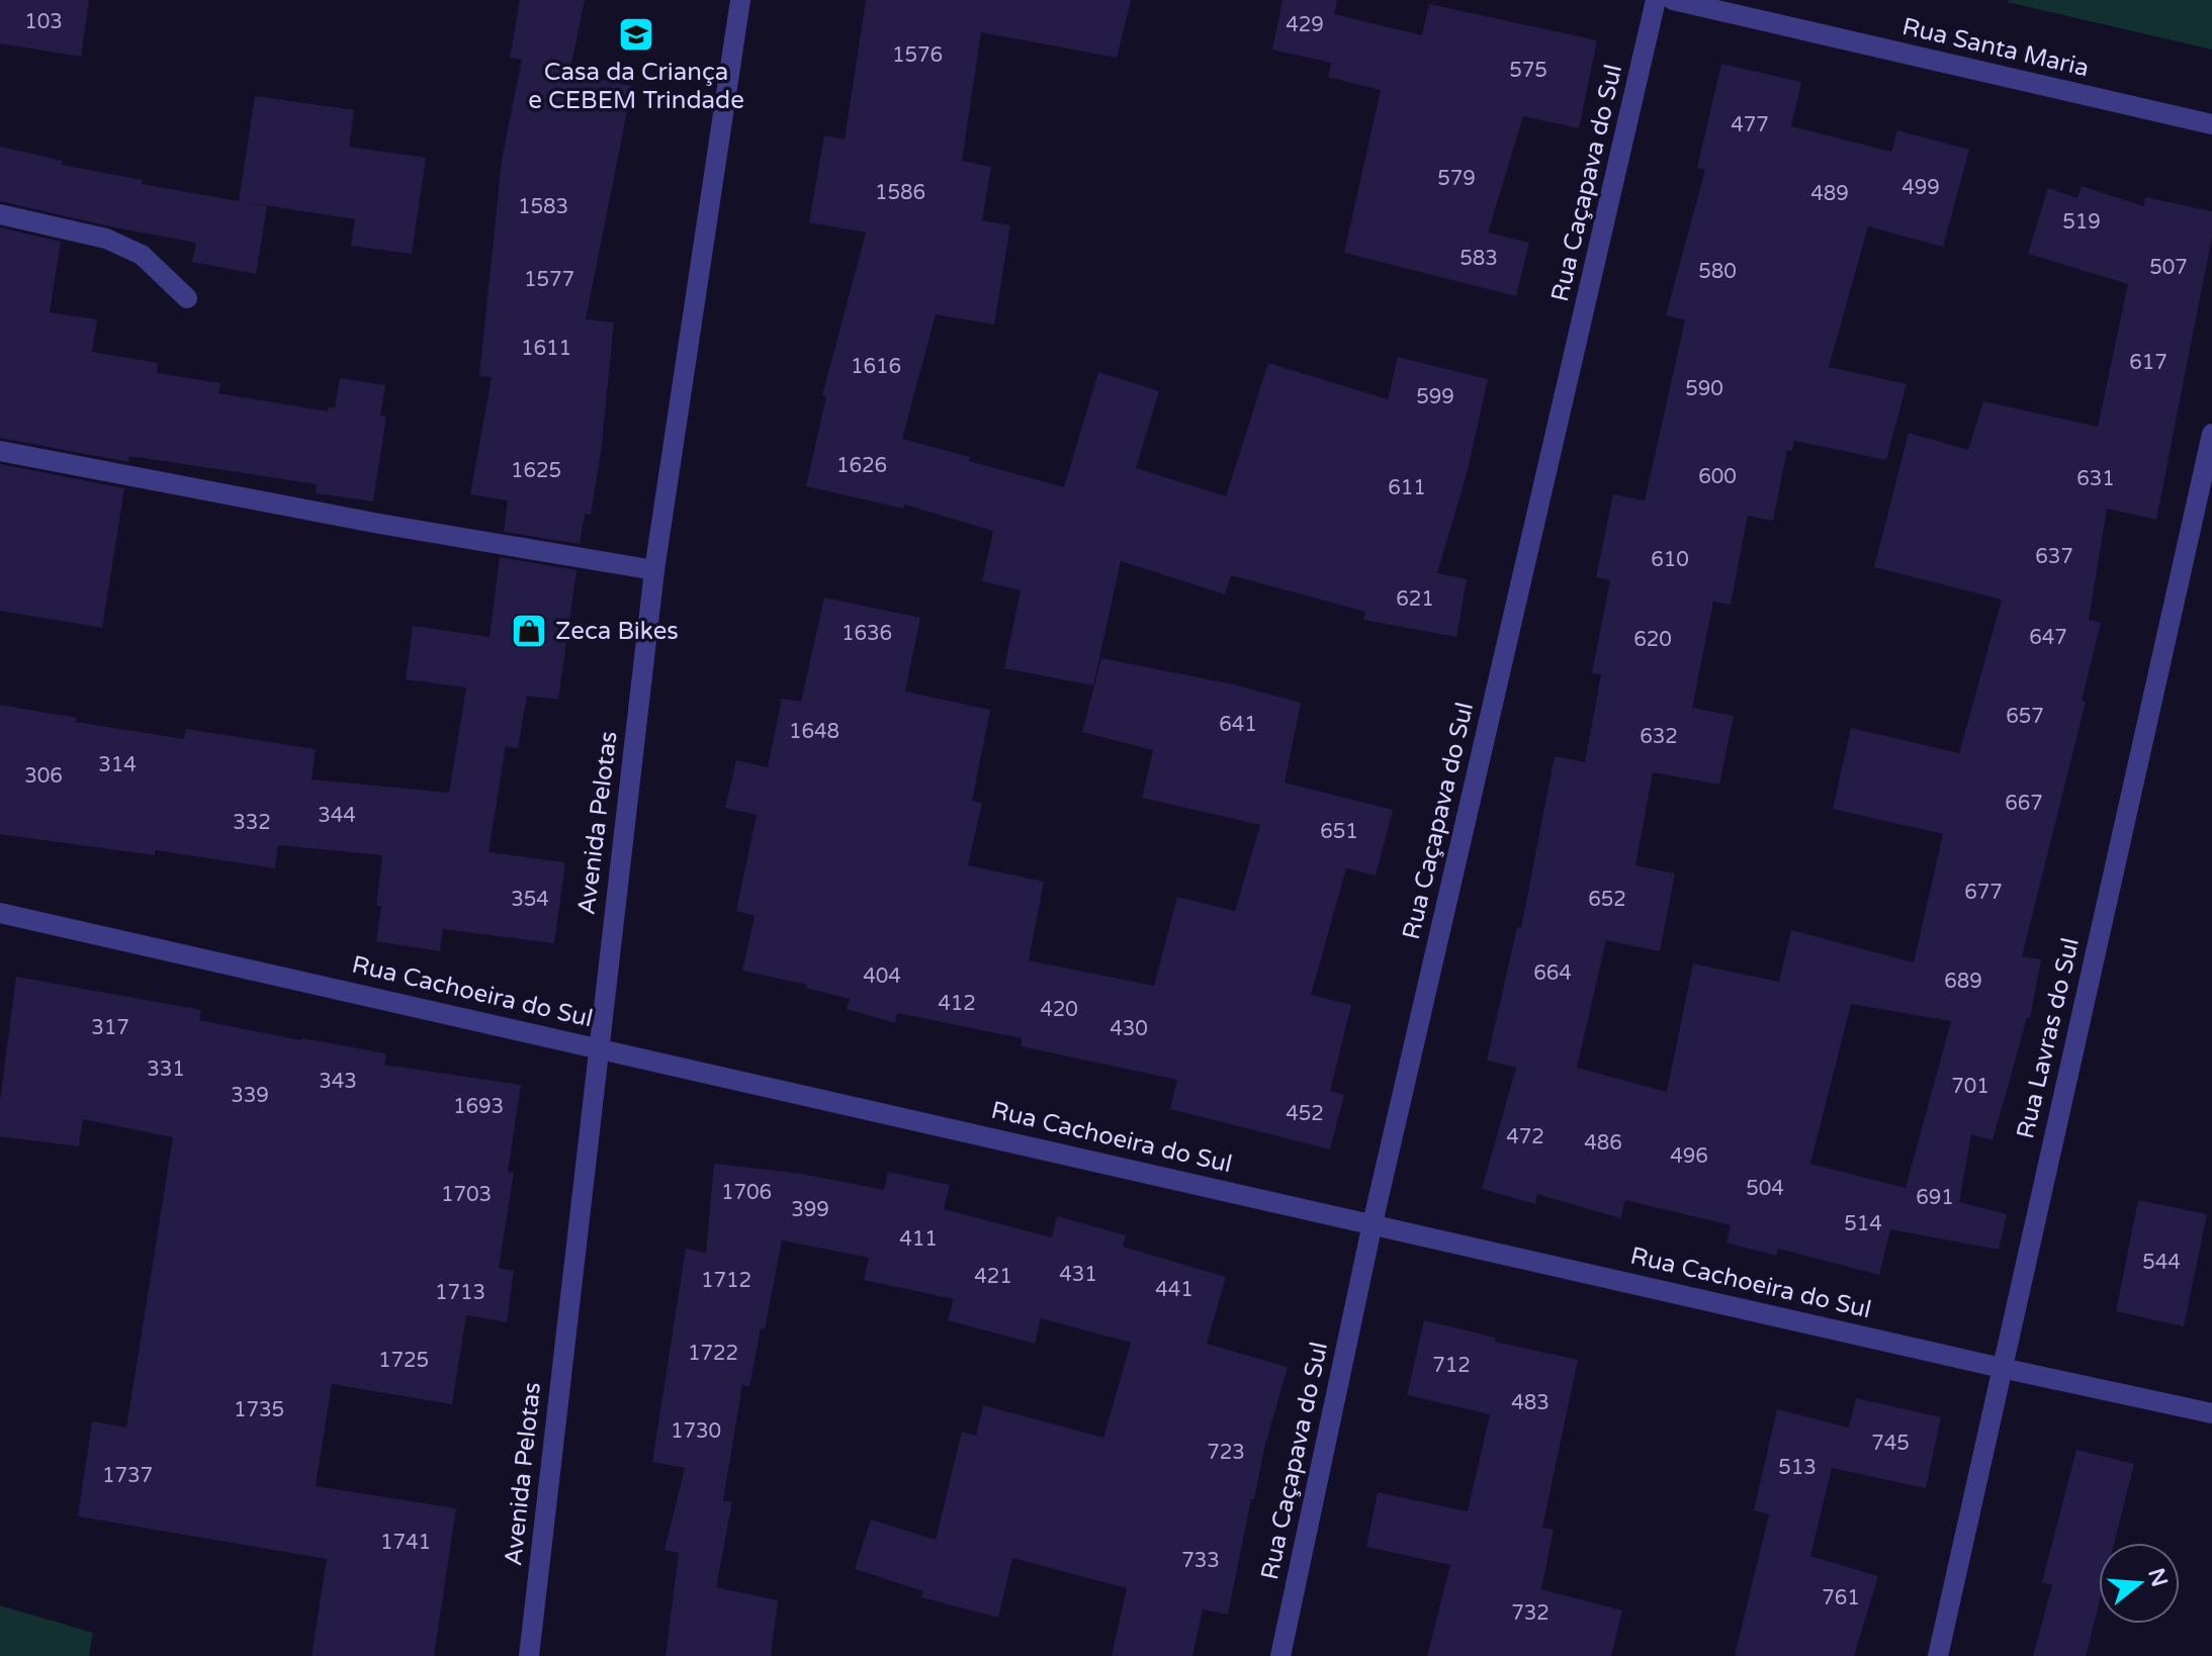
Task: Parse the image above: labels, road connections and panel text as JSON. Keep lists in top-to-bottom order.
{
  "streets": {
    "street": [
      "Rua Santa Maria",
      "Rua Caçapava do Sul",
      "Avenida Pelotas",
      "Rua Cachoeira do Sul",
      "Rua Lavras do Sul"
    ]
  },
  "crossings": [
    ["Rua Caçapava do Sul", "Rua Cachoeira do Sul"],
    ["Avenida Pelotas", "Rua Cachoeira do Sul"],
    ["Rua Cachoeira do Sul", "Rua Lavras do Sul"]
  ],
  "places": {
    "school or university": ["Casa da Criança e CEBEM Trindade"],
    "shop": ["Zeca Bikes"]
  },
  "house_numbers": [
    "103",
    "429",
    "1576",
    "575",
    "477",
    "579",
    "499",
    "1586",
    "489",
    "1583",
    "519",
    "583",
    "507",
    "580",
    "1577",
    "1611",
    "617",
    "1616",
    "590",
    "599",
    "1626",
    "1625",
    "600",
    "631",
    "611",
    "637",
    "610",
    "621",
    "1636",
    "647",
    "620",
    "657",
    "641",
    "1648",
    "632",
    "314",
    "306",
    "667",
    "344",
    "332",
    "651",
    "677",
    "354",
    "652",
    "664",
    "404",
    "689",
    "412",
    "420",
    "317",
    "430",
    "331",
    "343",
    "701",
    "339",
    "1693",
    "452",
    "472",
    "486",
    "496",
    "504",
    "1706",
    "1703",
    "691",
    "399",
    "514",
    "411",
    "544",
    "431",
    "421",
    "1712",
    "441",
    "1713",
    "1722",
    "1725",
    "712",
    "483",
    "1735",
    "1730",
    "745",
    "723",
    "513",
    "1737",
    "1741",
    "733",
    "761",
    "732"
  ],
  "north": "right"
}
